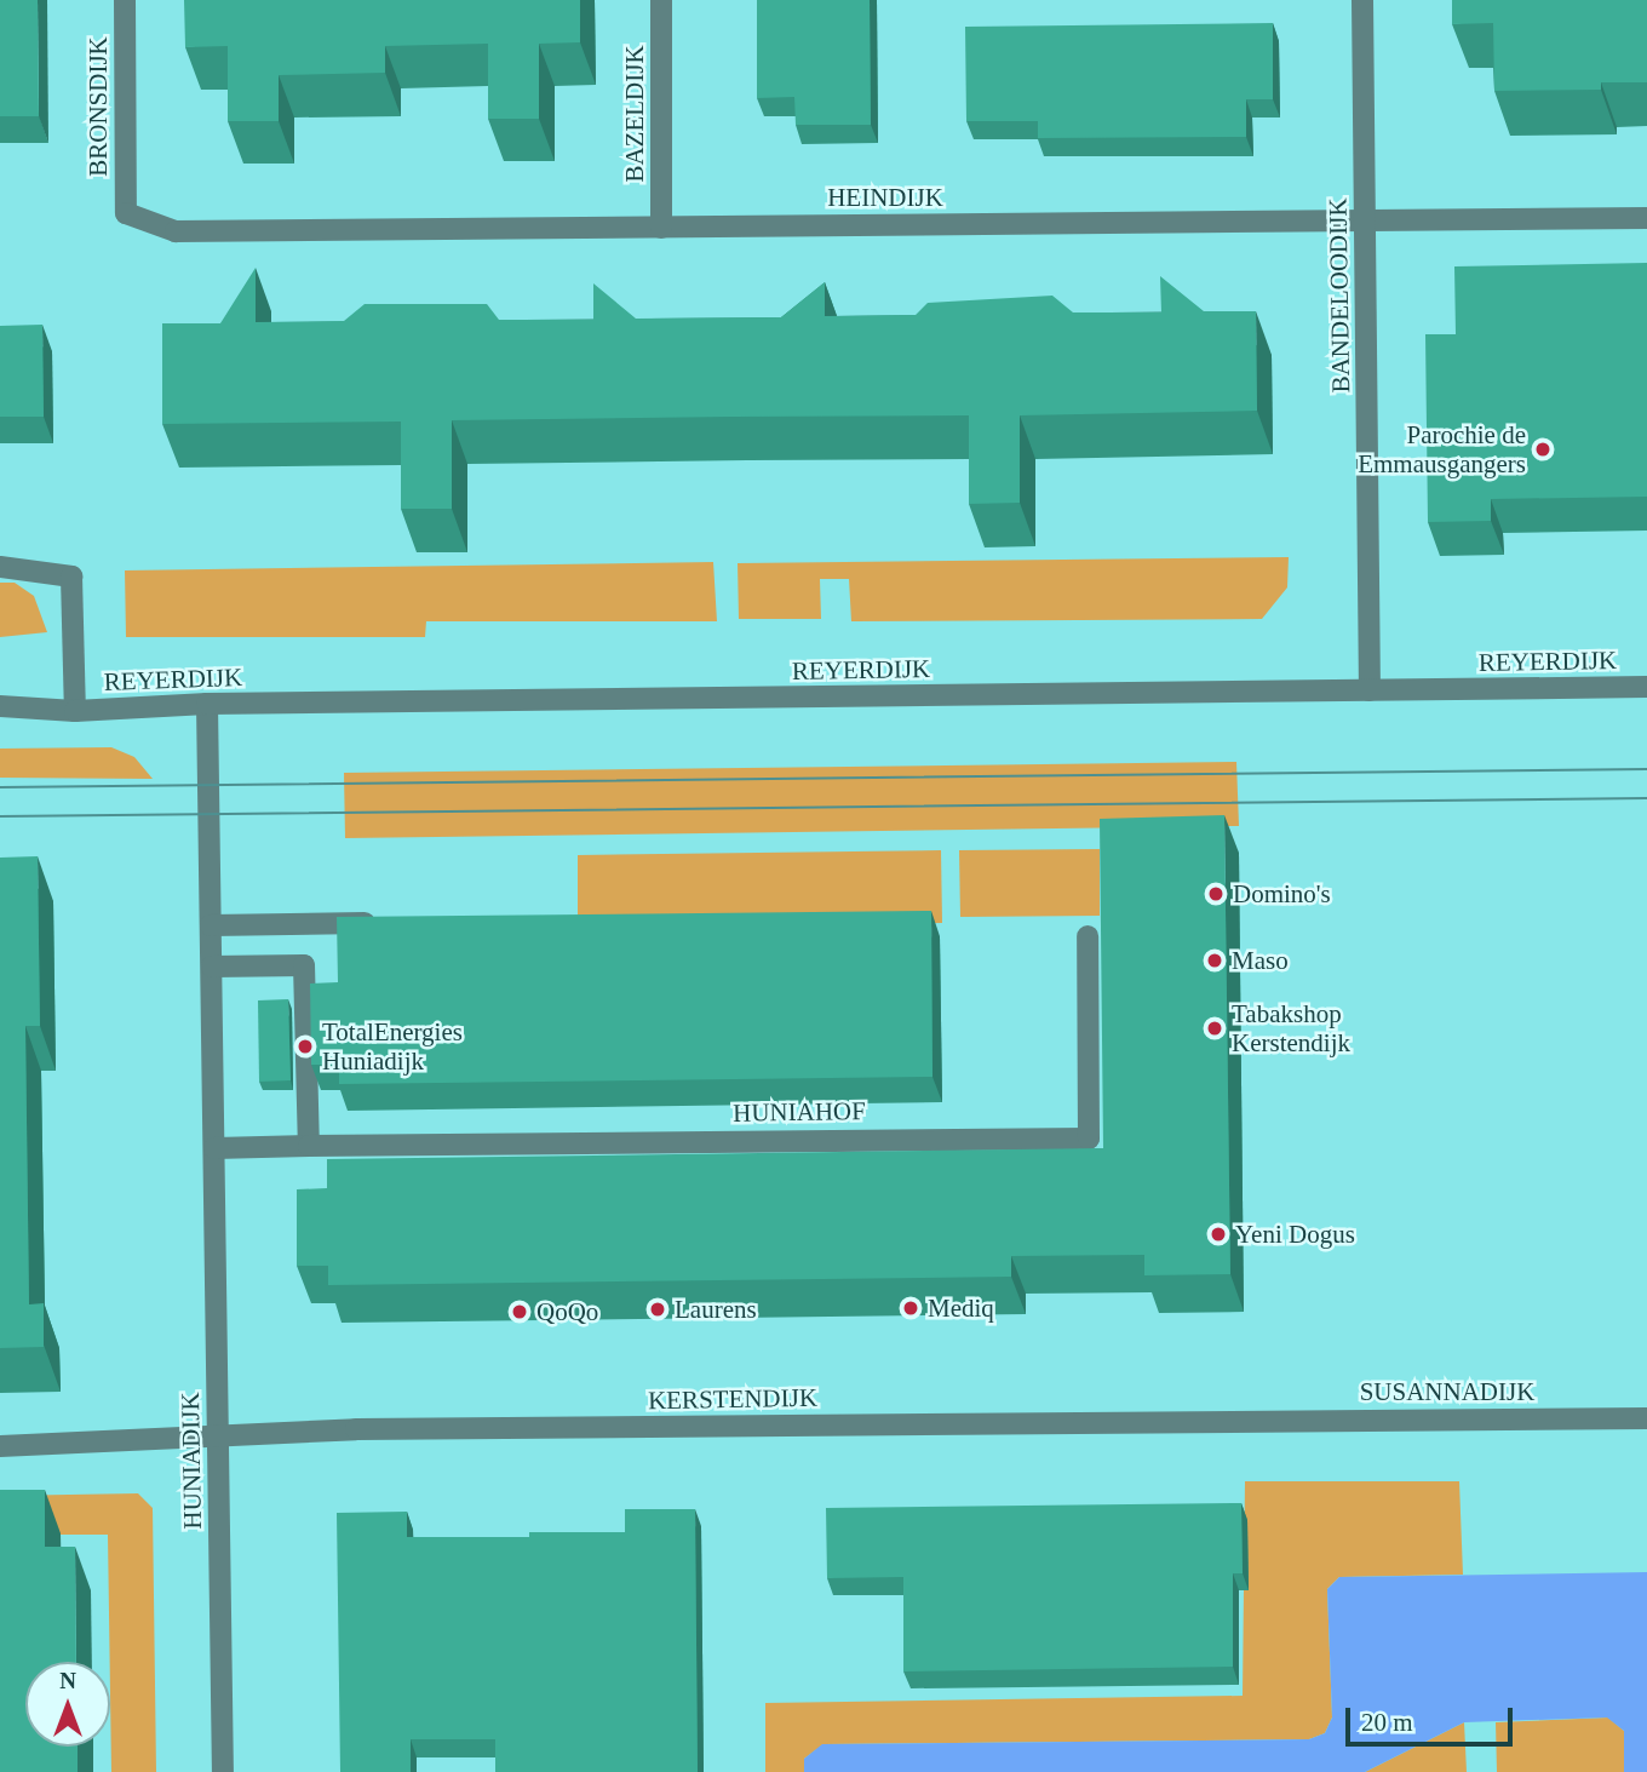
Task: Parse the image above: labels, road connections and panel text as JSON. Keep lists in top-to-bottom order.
{
  "streets": {
    "street": [
      "BRONSDIJK",
      "BAZELDIJK",
      "HEINDIJK",
      "BANDELOODIJK",
      "REYERDIJK",
      "HUNIAHOF",
      "SUSANNADIJK",
      "KERSTENDIJK",
      "HUNIADIJK"
    ]
  },
  "crossings": [
    ["BRONSDIJK", "HEINDIJK"],
    ["BAZELDIJK", "HEINDIJK"],
    ["HEINDIJK", "BANDELOODIJK"],
    ["BANDELOODIJK", "REYERDIJK"],
    ["REYERDIJK", "HUNIADIJK"],
    ["SUSANNADIJK", "KERSTENDIJK"],
    ["KERSTENDIJK", "HUNIADIJK"]
  ],
  "places": [
    "Parochie de Emmausgangers",
    "Domino's",
    "Maso",
    "Tabakshop Kerstendijk",
    "TotalEnergies Huniadijk",
    "Yeni Dogus",
    "Mediq",
    "Laurens",
    "QoQo"
  ],
  "scale_bar": "20 m",
  "north": "top"
}
